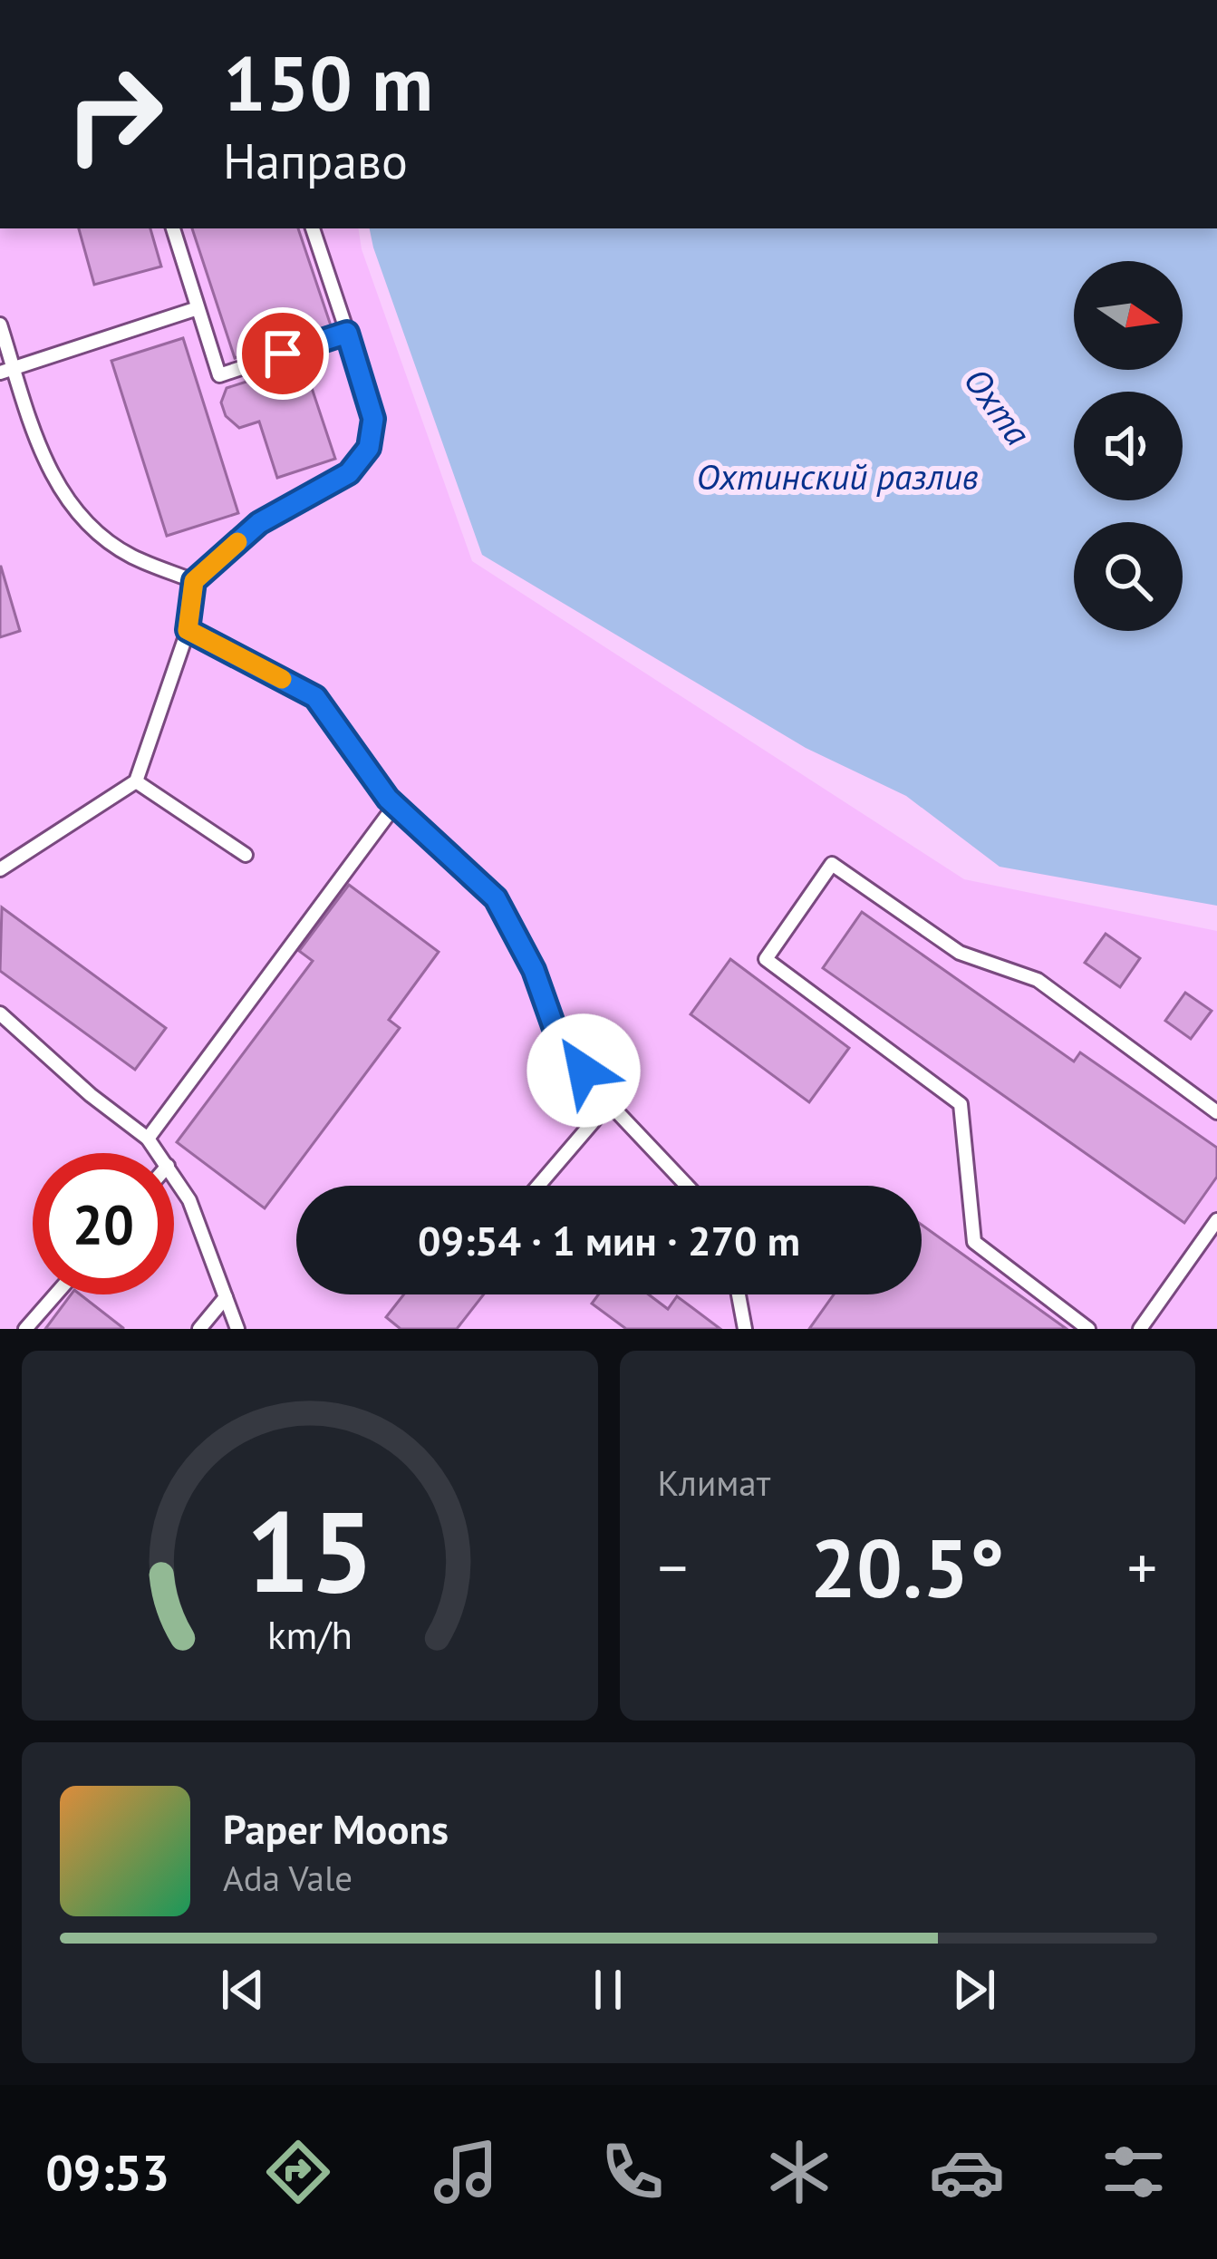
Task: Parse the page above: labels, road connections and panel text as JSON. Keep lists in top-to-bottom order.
{
  "water": ["Охта", "Охтинский разлив"],
  "north": "right",
  "page": {
    "turn": ["150 m", "Направо"],
    "limit": "20",
    "trip": "09:54 · 1 мин · 270 m",
    "tile": "Климат",
    "heat": ["−", "20.5°", "+"],
    "song": ["Paper Moons", "Ada Vale"],
    "tabs": "09:53",
    "gauge": ["15", "km/h"]
  }
}
